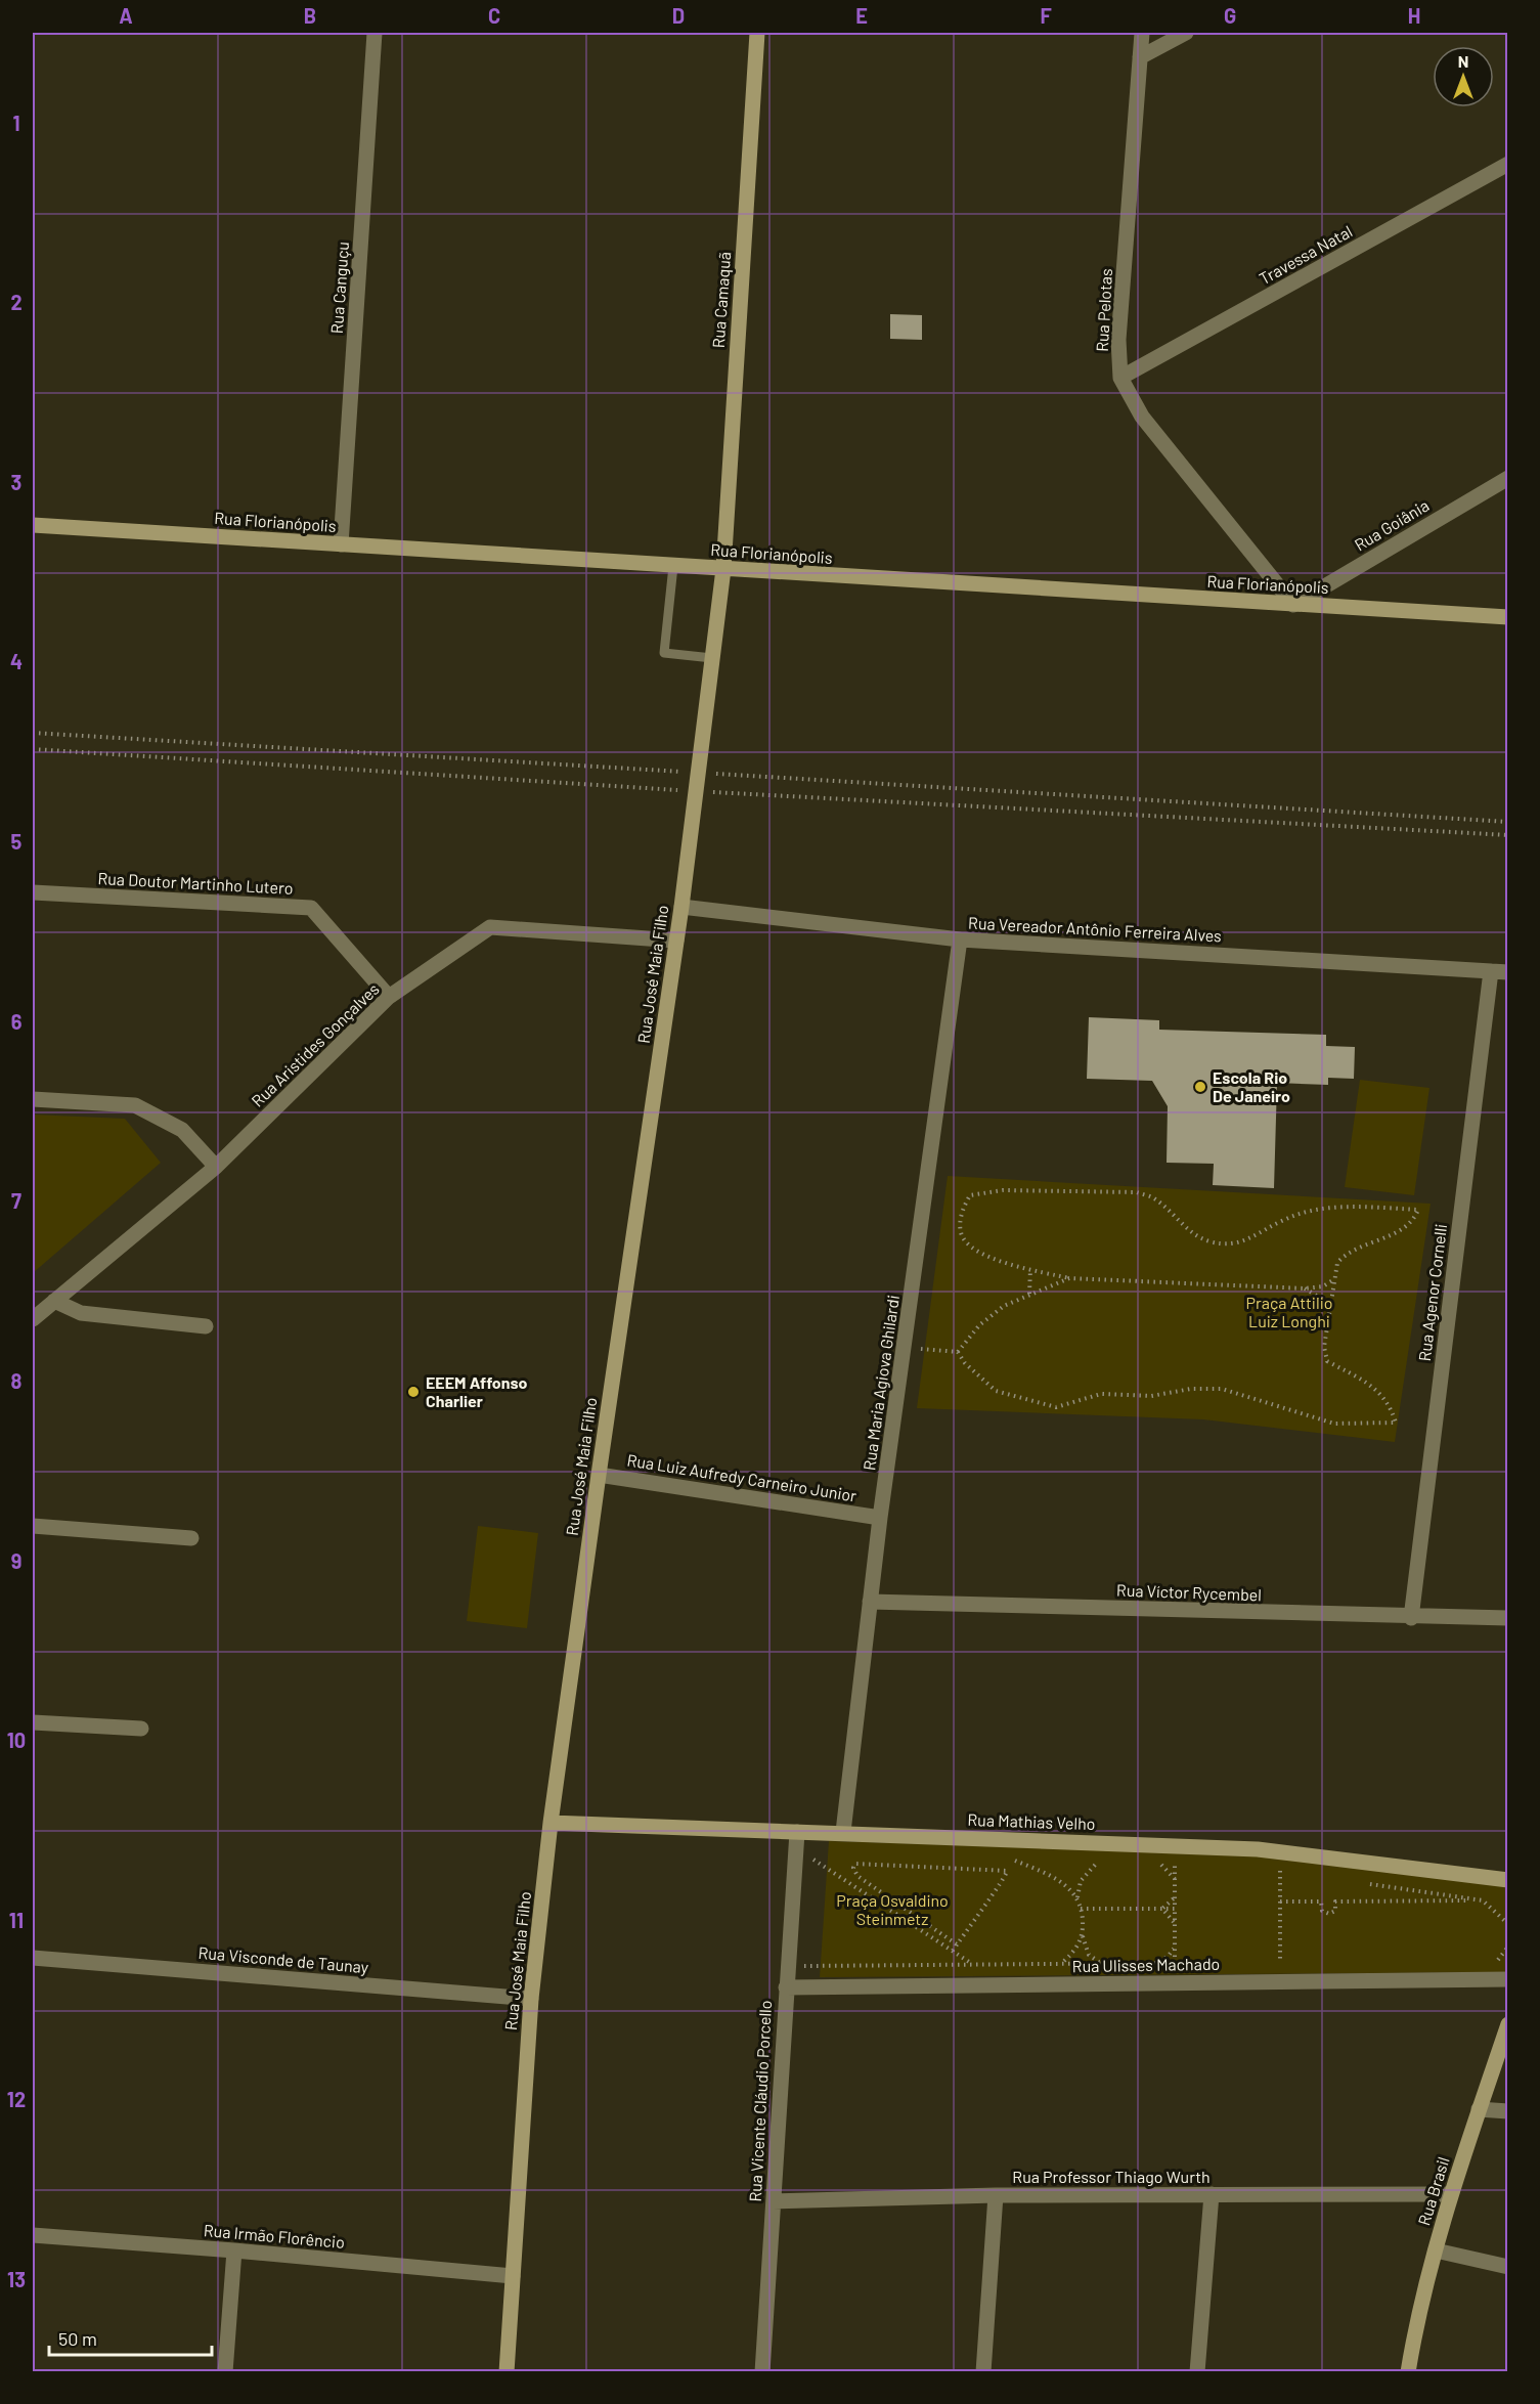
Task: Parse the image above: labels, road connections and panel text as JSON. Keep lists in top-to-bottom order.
{
  "streets": {
    "street": [
      "Travessa Natal",
      "Rua Canguçu",
      "Rua Camaquã",
      "Rua Pelotas",
      "Rua Florianópolis",
      "Rua Goiânia",
      "Rua Doutor Martinho Lutero",
      "Rua Vereador Antônio Ferreira Alves",
      "Rua José Maia Filho",
      "Rua Aristides Gonçalves",
      "Rua Agenor Cornelli",
      "Rua Maria Agiova Ghilardi",
      "Rua Luiz Aufredy Carneiro Junior",
      "Rua Víctor Rycembel",
      "Rua Mathias Velho",
      "Rua Visconde de Taunay",
      "Rua Ulisses Machado",
      "Rua Vicente Cláudio Porcello",
      "Rua Professor Thiago Wurth",
      "Rua Brasil",
      "Rua Irmão Florêncio"
    ]
  },
  "crossings": [
    ["Travessa Natal", "Rua Pelotas"],
    ["Rua Canguçu", "Rua Florianópolis"],
    ["Rua Camaquã", "Rua Florianópolis"],
    ["Rua Camaquã", "Rua José Maia Filho"],
    ["Rua Pelotas", "Rua Florianópolis"],
    ["Rua Pelotas", "Rua Goiânia"],
    ["Rua Florianópolis", "Rua Goiânia"],
    ["Rua Florianópolis", "Rua José Maia Filho"],
    ["Rua Doutor Martinho Lutero", "Rua Aristides Gonçalves"],
    ["Rua Vereador Antônio Ferreira Alves", "Rua José Maia Filho"],
    ["Rua Vereador Antônio Ferreira Alves", "Rua Agenor Cornelli"],
    ["Rua Vereador Antônio Ferreira Alves", "Rua Maria Agiova Ghilardi"],
    ["Rua José Maia Filho", "Rua Aristides Gonçalves"],
    ["Rua José Maia Filho", "Rua Luiz Aufredy Carneiro Junior"],
    ["Rua José Maia Filho", "Rua Mathias Velho"],
    ["Rua José Maia Filho", "Rua Visconde de Taunay"],
    ["Rua José Maia Filho", "Rua Irmão Florêncio"],
    ["Rua Agenor Cornelli", "Rua Víctor Rycembel"],
    ["Rua Maria Agiova Ghilardi", "Rua Luiz Aufredy Carneiro Junior"],
    ["Rua Maria Agiova Ghilardi", "Rua Víctor Rycembel"],
    ["Rua Maria Agiova Ghilardi", "Rua Mathias Velho"],
    ["Rua Mathias Velho", "Rua Vicente Cláudio Porcello"],
    ["Rua Ulisses Machado", "Rua Vicente Cláudio Porcello"],
    ["Rua Vicente Cláudio Porcello", "Rua Professor Thiago Wurth"],
    ["Rua Professor Thiago Wurth", "Rua Brasil"]
  ],
  "parks": ["Praça Attilio Luiz Longhi", "Praça Osvaldino Steinmetz"],
  "places": ["Escola Rio De Janeiro", "EEEM Affonso Charlier"],
  "scale_bar": "50 m",
  "north": "top",
  "grid": {
    "columns": [
      "A",
      "B",
      "C",
      "D",
      "E",
      "F",
      "G",
      "H"
    ],
    "rows": [
      "1",
      "2",
      "3",
      "4",
      "5",
      "6",
      "7",
      "8",
      "9",
      "10",
      "11",
      "12",
      "13"
    ]
  }
}
